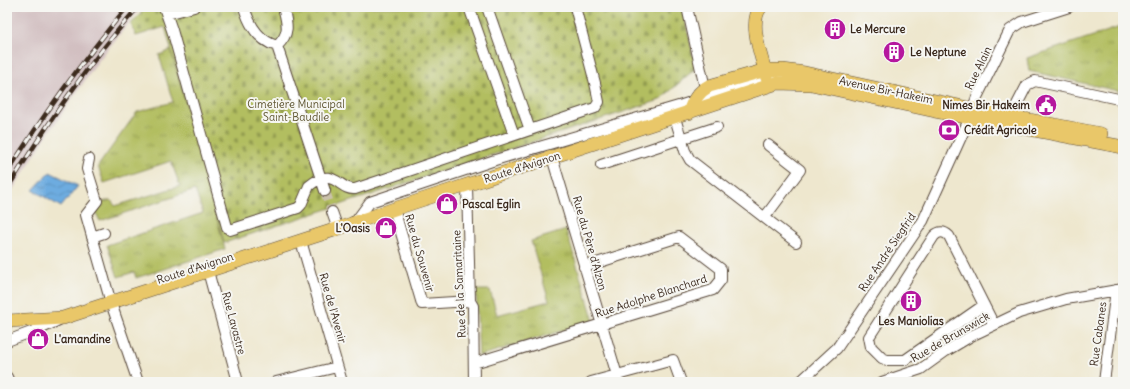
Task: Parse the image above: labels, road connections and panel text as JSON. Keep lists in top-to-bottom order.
{
  "streets": {
    "main road": ["Avenue Bir-Hakeim", "Route d'Avignon"],
    "street": [
      "Rue Alain",
      "Rue du Père d'Alzon",
      "Rue André Siegfrid",
      "Rue du Souvenir",
      "Rue de la Samaritaine",
      "Rue Adolphe Blanchard",
      "Rue de l'Avenir",
      "Rue Lavastre",
      "Rue Cabanes",
      "Rue de Brunswick"
    ]
  },
  "crossings": [
    ["Rue Alain", "Avenue Bir-Hakeim"],
    ["Rue Alain", "Rue André Siegfrid"],
    ["Avenue Bir-Hakeim", "Route d'Avignon"],
    ["Avenue Bir-Hakeim", "Rue André Siegfrid"],
    ["Route d'Avignon", "Rue du Père d'Alzon"],
    ["Route d'Avignon", "Rue du Souvenir"],
    ["Route d'Avignon", "Rue de la Samaritaine"],
    ["Route d'Avignon", "Rue de l'Avenir"],
    ["Route d'Avignon", "Rue Lavastre"],
    ["Rue du Père d'Alzon", "Rue Adolphe Blanchard"],
    ["Rue du Souvenir", "Rue de la Samaritaine"],
    ["Rue de la Samaritaine", "Rue Adolphe Blanchard"],
    ["Rue Cabanes", "Rue de Brunswick"]
  ],
  "parks": ["Cimetière Municipal Saint-Baudile"],
  "places": {
    "building": ["Le Mercure", "Le Neptune", "Les Maniolias"],
    "public building": ["Nimes Bir Hakeim"],
    "bank": ["Crédit Agricole"],
    "shop": ["Pascal Eglin", "L'Oasis", "L'amandine"]
  }
}
